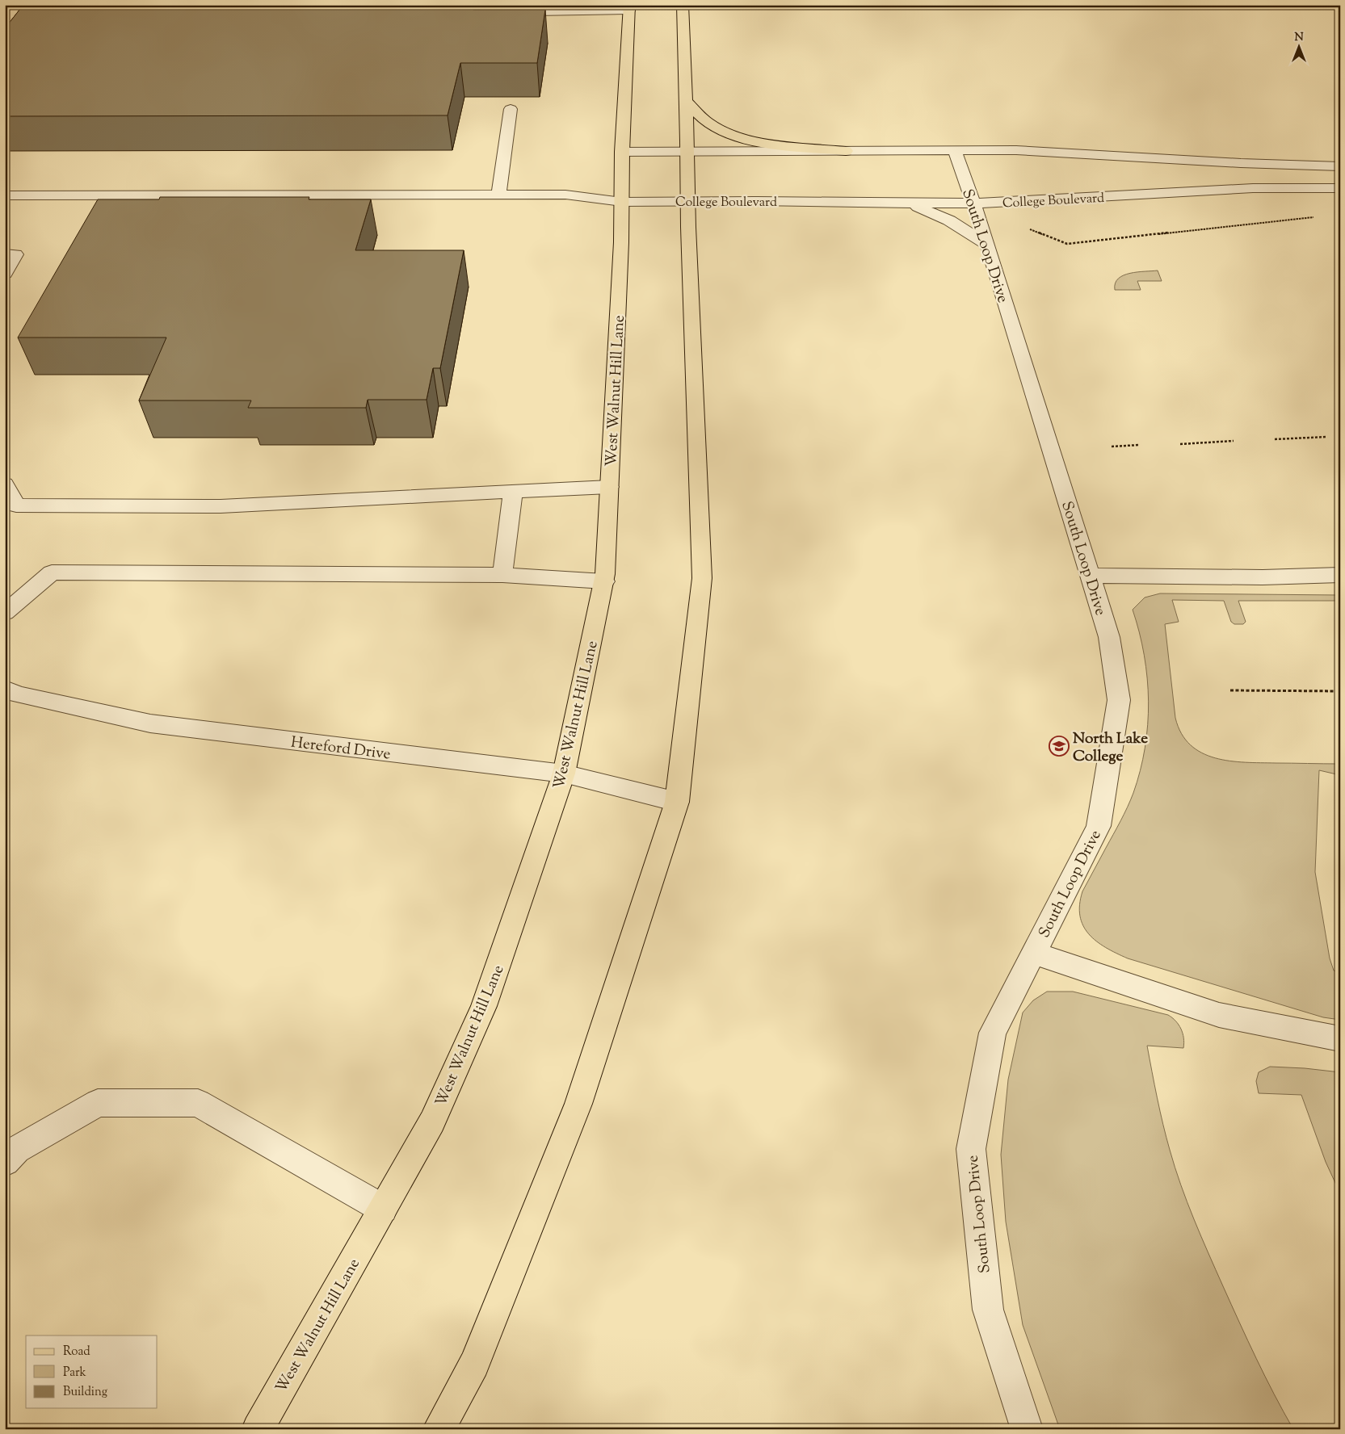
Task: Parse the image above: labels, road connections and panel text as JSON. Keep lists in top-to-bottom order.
{
  "streets": {
    "main road": ["West Walnut Hill Lane"],
    "street": ["College Boulevard", "South Loop Drive", "Hereford Drive"]
  },
  "crossings": [
    ["College Boulevard", "South Loop Drive"],
    ["College Boulevard", "West Walnut Hill Lane"],
    ["West Walnut Hill Lane", "Hereford Drive"]
  ],
  "places": {
    "school or university": ["North Lake College"]
  },
  "legend": ["Road", "Park", "Building"],
  "north": "top"
}
